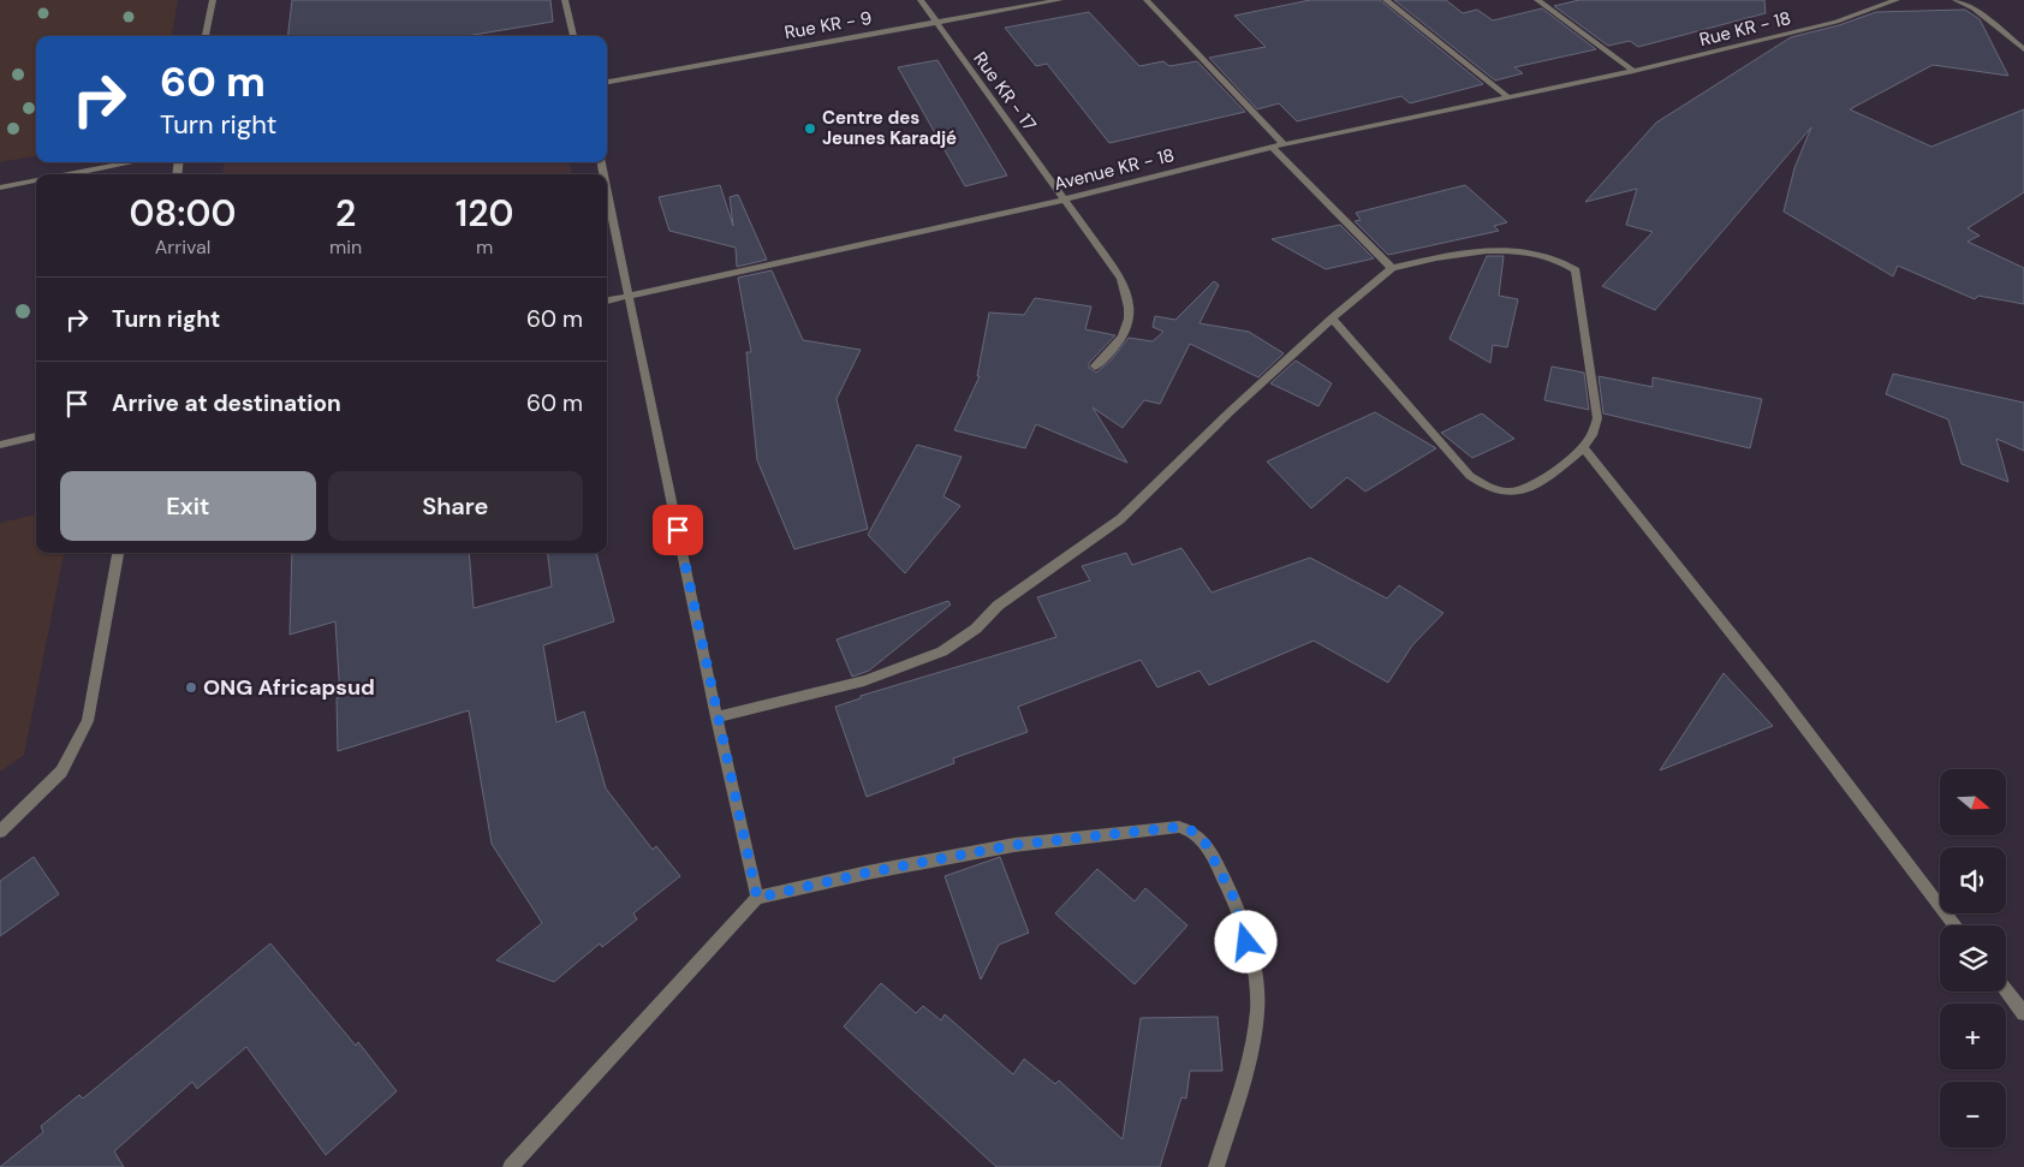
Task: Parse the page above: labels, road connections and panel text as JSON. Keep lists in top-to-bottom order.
{
  "streets": {
    "street": [
      "Rue KR - 9",
      "Rue KR - 18",
      "Rue KR - 17",
      "Avenue KR - 18"
    ]
  },
  "crossings": [
    ["Rue KR - 9", "Rue KR - 17"],
    ["Rue KR - 18", "Avenue KR - 18"],
    ["Rue KR - 17", "Avenue KR - 18"]
  ],
  "places": ["Centre des Jeunes Karadjé", "ONG Africapsud"],
  "north": "right",
  "page": {
    "turn": ["60 m", "Turn right"],
    "eta": [
      "08:00",
      "Arrival",
      "2",
      "min",
      "120",
      "m"
    ],
    "list": [
      {
        "name": "Turn right",
        "value": "60 m"
      },
      {
        "name": "Arrive at destination",
        "value": "60 m"
      }
    ],
    "buttons": ["Exit", "Share"],
    "map_buttons": ["+", "−"]
  }
}
